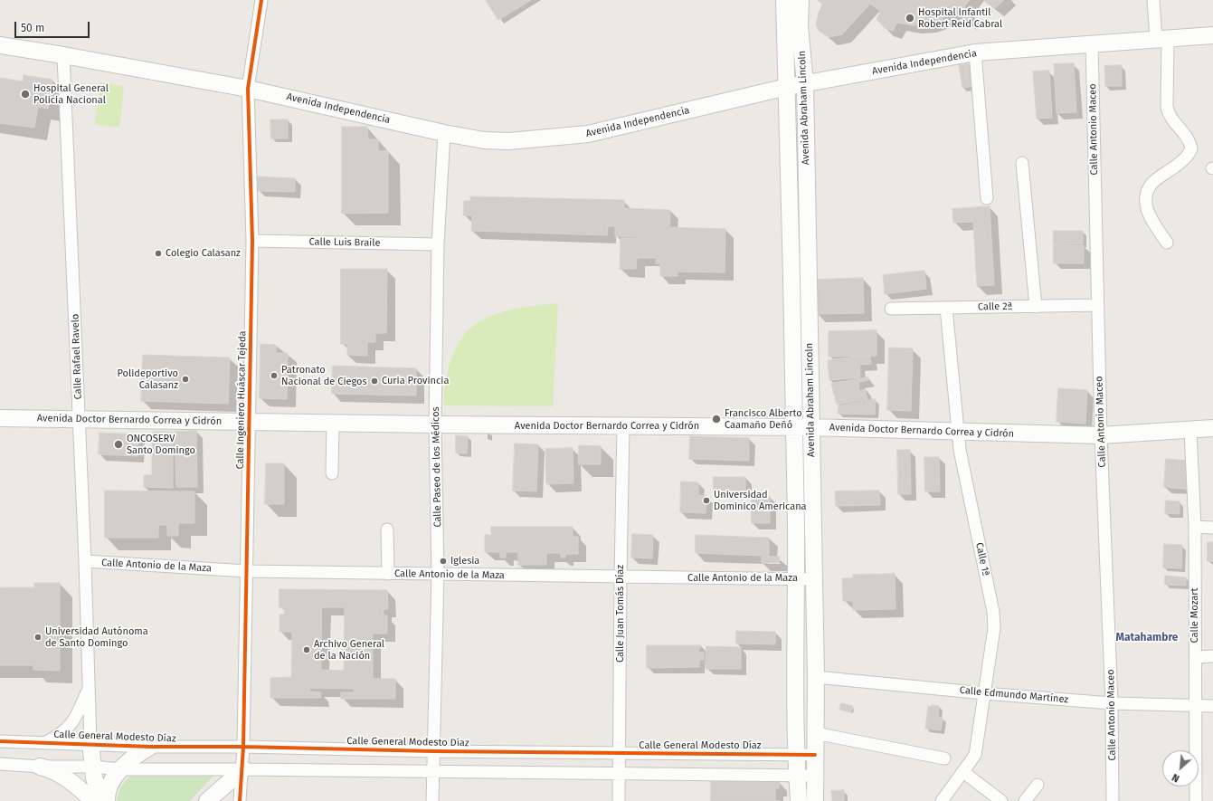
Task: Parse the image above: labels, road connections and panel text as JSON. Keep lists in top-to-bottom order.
{
  "streets": {
    "main road": [
      "Avenida Independencia",
      "Avenida Abraham Lincoln",
      "Calle Rafael Ravelo",
      "Avenida Doctor Bernardo Correa y Cidrón"
    ],
    "street": [
      "Calle Antonio Maceo",
      "Calle Luis Braile",
      "Calle 2ª",
      "Calle Ingeniero Huáscar Tejeda",
      "Calle Paseo de los Médicos",
      "Calle 1ª",
      "Calle Antonio de la Maza",
      "Calle Juan Tomás Díaz",
      "Calle Mozart",
      "Calle Edmundo Martínez",
      "Calle General Modesto Díaz"
    ]
  },
  "crossings": [
    ["Avenida Independencia", "Avenida Abraham Lincoln"],
    ["Avenida Independencia", "Calle Antonio Maceo"],
    ["Avenida Independencia", "Calle Rafael Ravelo"],
    ["Avenida Independencia", "Calle Ingeniero Huáscar Tejeda"],
    ["Avenida Independencia", "Calle Paseo de los Médicos"],
    ["Avenida Abraham Lincoln", "Avenida Doctor Bernardo Correa y Cidrón"],
    ["Avenida Abraham Lincoln", "Calle Antonio de la Maza"],
    ["Avenida Abraham Lincoln", "Calle Edmundo Martínez"],
    ["Avenida Abraham Lincoln", "Calle General Modesto Díaz"],
    ["Calle Antonio Maceo", "Calle 2ª"],
    ["Calle Antonio Maceo", "Avenida Doctor Bernardo Correa y Cidrón"],
    ["Calle Antonio Maceo", "Calle Edmundo Martínez"],
    ["Calle Luis Braile", "Calle Ingeniero Huáscar Tejeda"],
    ["Calle Luis Braile", "Calle Paseo de los Médicos"],
    ["Calle 2ª", "Calle 1ª"],
    ["Calle Rafael Ravelo", "Avenida Doctor Bernardo Correa y Cidrón"],
    ["Calle Rafael Ravelo", "Calle Antonio de la Maza"],
    ["Calle Rafael Ravelo", "Calle General Modesto Díaz"],
    ["Calle Ingeniero Huáscar Tejeda", "Avenida Doctor Bernardo Correa y Cidrón"],
    ["Calle Ingeniero Huáscar Tejeda", "Calle Antonio de la Maza"],
    ["Calle Ingeniero Huáscar Tejeda", "Calle General Modesto Díaz"],
    ["Avenida Doctor Bernardo Correa y Cidrón", "Calle Paseo de los Médicos"],
    ["Avenida Doctor Bernardo Correa y Cidrón", "Calle 1ª"],
    ["Avenida Doctor Bernardo Correa y Cidrón", "Calle Juan Tomás Díaz"],
    ["Avenida Doctor Bernardo Correa y Cidrón", "Calle Mozart"],
    ["Calle Paseo de los Médicos", "Calle Antonio de la Maza"],
    ["Calle Paseo de los Médicos", "Calle General Modesto Díaz"],
    ["Calle 1ª", "Calle Edmundo Martínez"],
    ["Calle Antonio de la Maza", "Calle Juan Tomás Díaz"],
    ["Calle Juan Tomás Díaz", "Calle General Modesto Díaz"],
    ["Calle Mozart", "Calle Edmundo Martínez"]
  ],
  "districts": ["Matahambre"],
  "places": [
    "Hospital Infantil Robert Reid Cabral",
    "Hospital General Policia Nacional",
    "Colegio Calasanz",
    "Patronato Nacional de Ciegos",
    "Polideportivo Calasanz",
    "Curia Provincia",
    "Francisco Alberto Caamaño Deñó",
    "ONCOSERV Santo Domingo",
    "Universidad Dominico Americana",
    "Iglesia",
    "Universidad Autónoma de Santo Domingo",
    "Archivo General de la Nación"
  ],
  "scale_bar": "50 m",
  "north": "bottom left"
}
